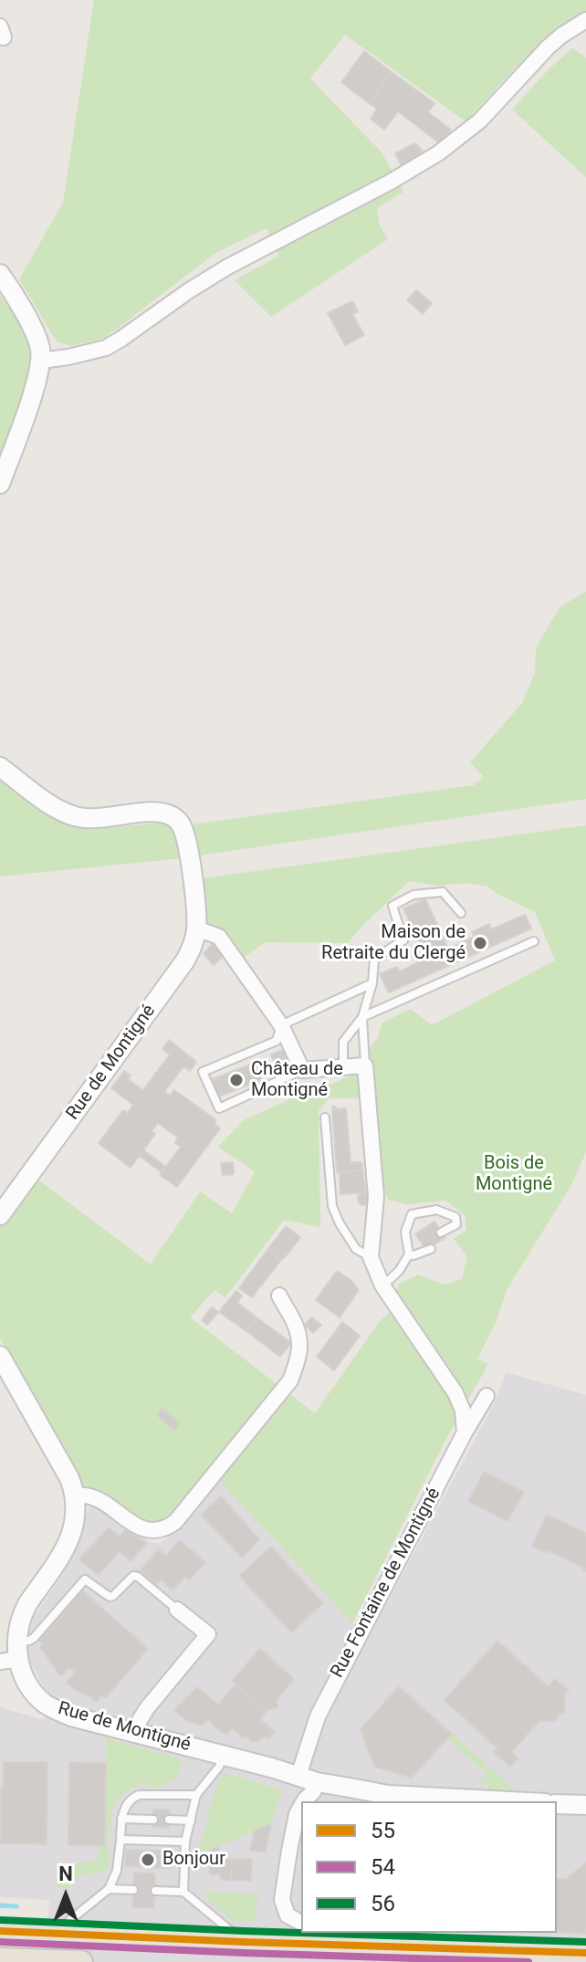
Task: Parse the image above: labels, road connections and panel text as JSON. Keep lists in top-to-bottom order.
{
  "streets": {
    "street": ["Rue de Montigné", "Rue Fontaine de Montigné"]
  },
  "crossings": [
    ["Rue de Montigné", "Rue Fontaine de Montigné"]
  ],
  "parks": ["Bois de Montigné"],
  "places": ["Maison de Retraite du Clergé", "Château de Montigné", "Bonjour"],
  "lines": ["transit line 56", "transit line 55", "transit line 54"],
  "legend": ["55", "54", "56"],
  "north": "top"
}
